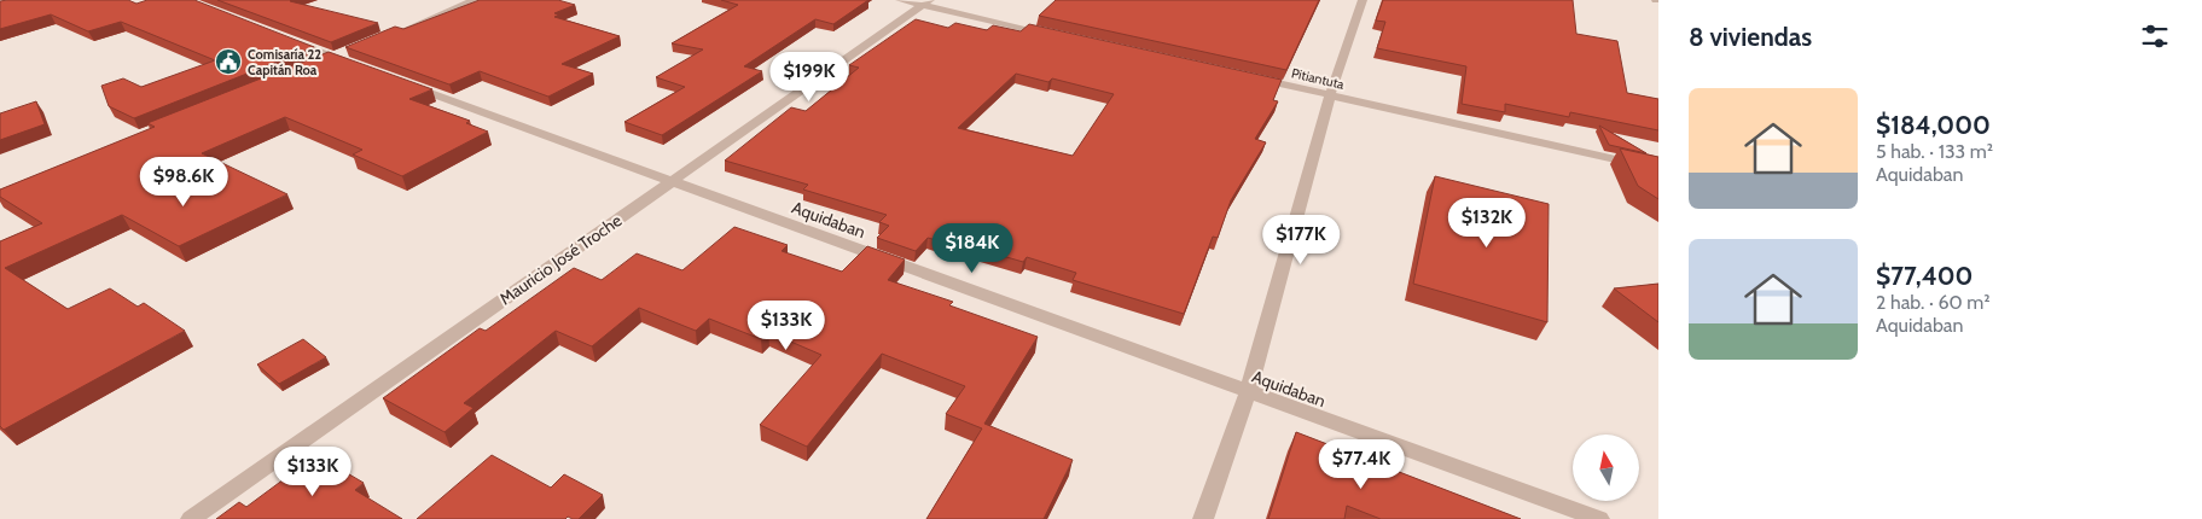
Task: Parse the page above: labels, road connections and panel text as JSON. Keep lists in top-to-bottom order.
{
  "streets": {
    "street": ["Pitiantuta", "Aquidaban", "Mauricio José Troche"]
  },
  "crossings": [
    ["Aquidaban", "Mauricio José Troche"]
  ],
  "places": {
    "public building": ["Comisaría 22 Capitán Roa"]
  },
  "north": "top",
  "page": {
    "heading": "8 viviendas",
    "price": [
      "$199K",
      "$98.6K",
      "$132K",
      "$177K",
      "$184K",
      "$133K",
      "$77.4K",
      "$133K"
    ],
    "list": [
      {
        "name": "$184,000",
        "note": "5 hab. · 133 m² · Aquidaban"
      },
      {
        "name": "$77,400",
        "note": "2 hab. · 60 m² · Aquidaban"
      }
    ]
  }
}
